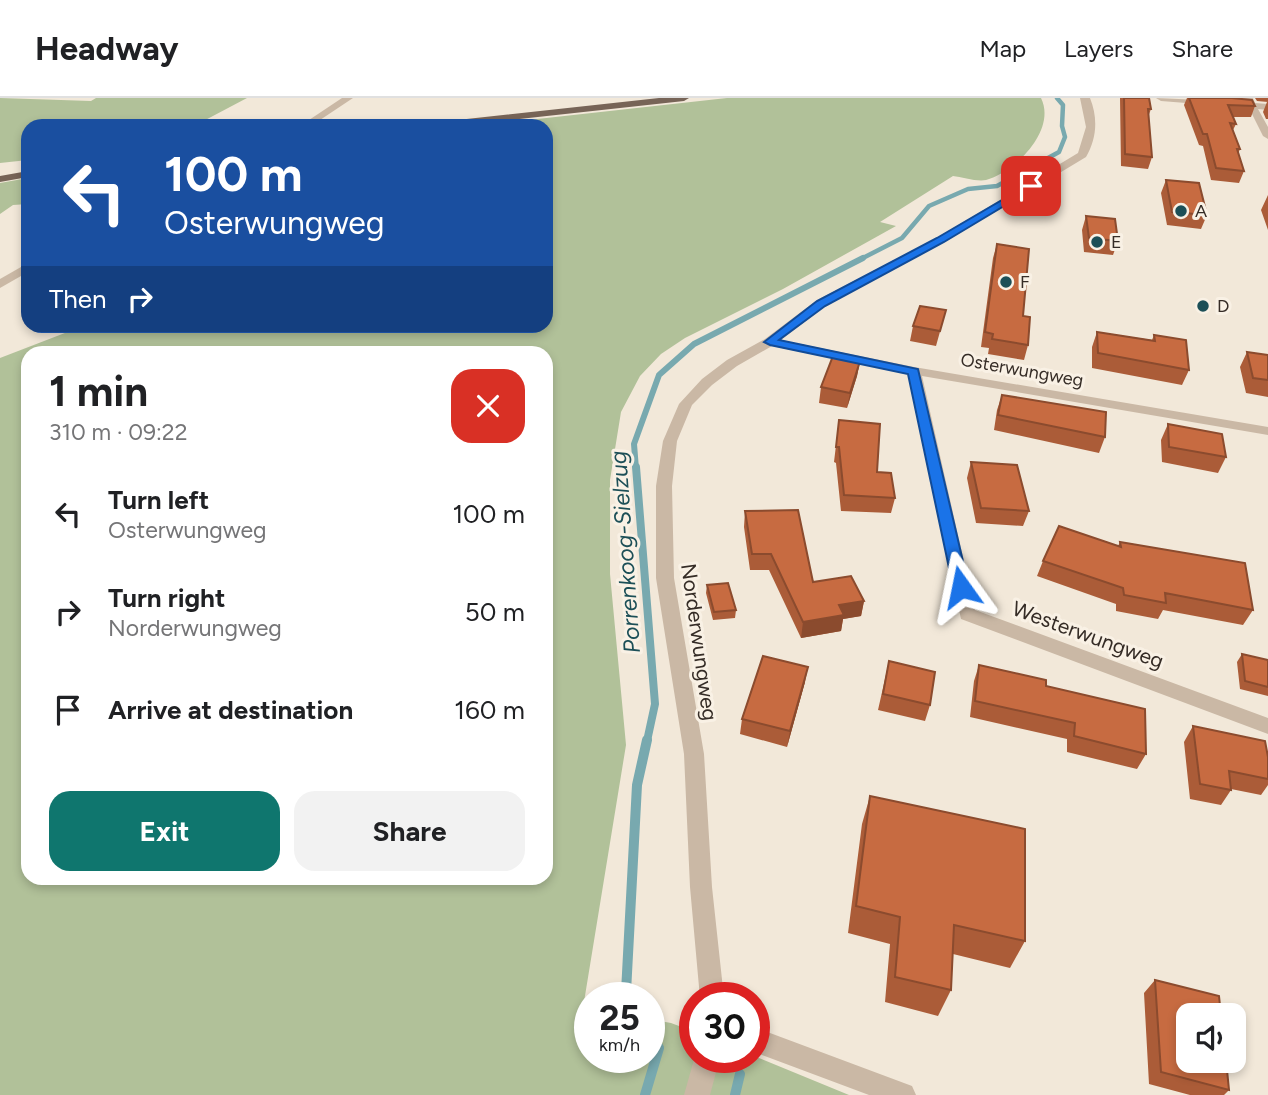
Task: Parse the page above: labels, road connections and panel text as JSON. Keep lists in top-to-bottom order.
{
  "streets": {
    "street": ["Osterwungweg", "Westerwungweg", "Norderwungweg"]
  },
  "crossings": [
    ["Osterwungweg", "Westerwungweg"],
    ["Osterwungweg", "Norderwungweg"]
  ],
  "water": ["Porrenkoog-Sielzug"],
  "places": [
    "A",
    "E",
    "F",
    "D"
  ],
  "page": {
    "header": "Headway",
    "nav": ["Map", "Layers", "Share"],
    "turn": ["100 m", "Osterwungweg"],
    "then": "Then",
    "heading": ["1 min", "310 m · 09:22"],
    "list": [
      {
        "name": "Turn left",
        "note": "Osterwungweg",
        "value": "100 m"
      },
      {
        "name": "Turn right",
        "note": "Norderwungweg",
        "value": "50 m"
      },
      {
        "name": "Arrive at destination",
        "value": "160 m"
      }
    ],
    "buttons": ["Exit", "Share"],
    "speed": "25 km/h",
    "limit": "30"
  }
}
